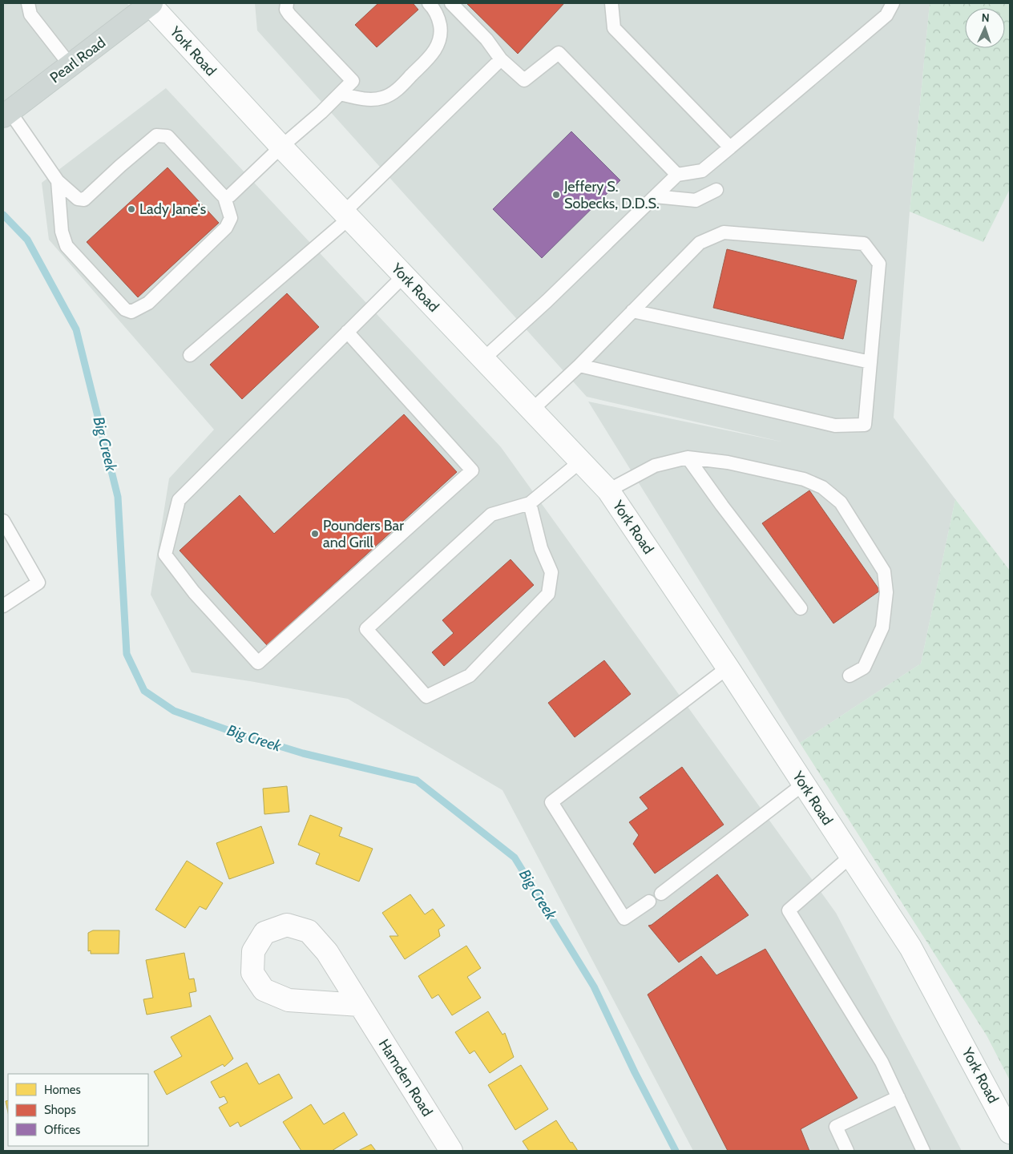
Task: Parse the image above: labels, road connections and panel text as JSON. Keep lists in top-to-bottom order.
{
  "streets": {
    "main road": ["York Road", "Pearl Road", "Hamden Road"]
  },
  "crossings": [
    ["York Road", "Pearl Road"]
  ],
  "water": ["Big Creek"],
  "places": ["Jeffery S. Sobecks, D.D.S.", "Lady Jane's", "Pounders Bar and Grill"],
  "legend": ["Homes", "Shops", "Offices"],
  "north": "top"
}
